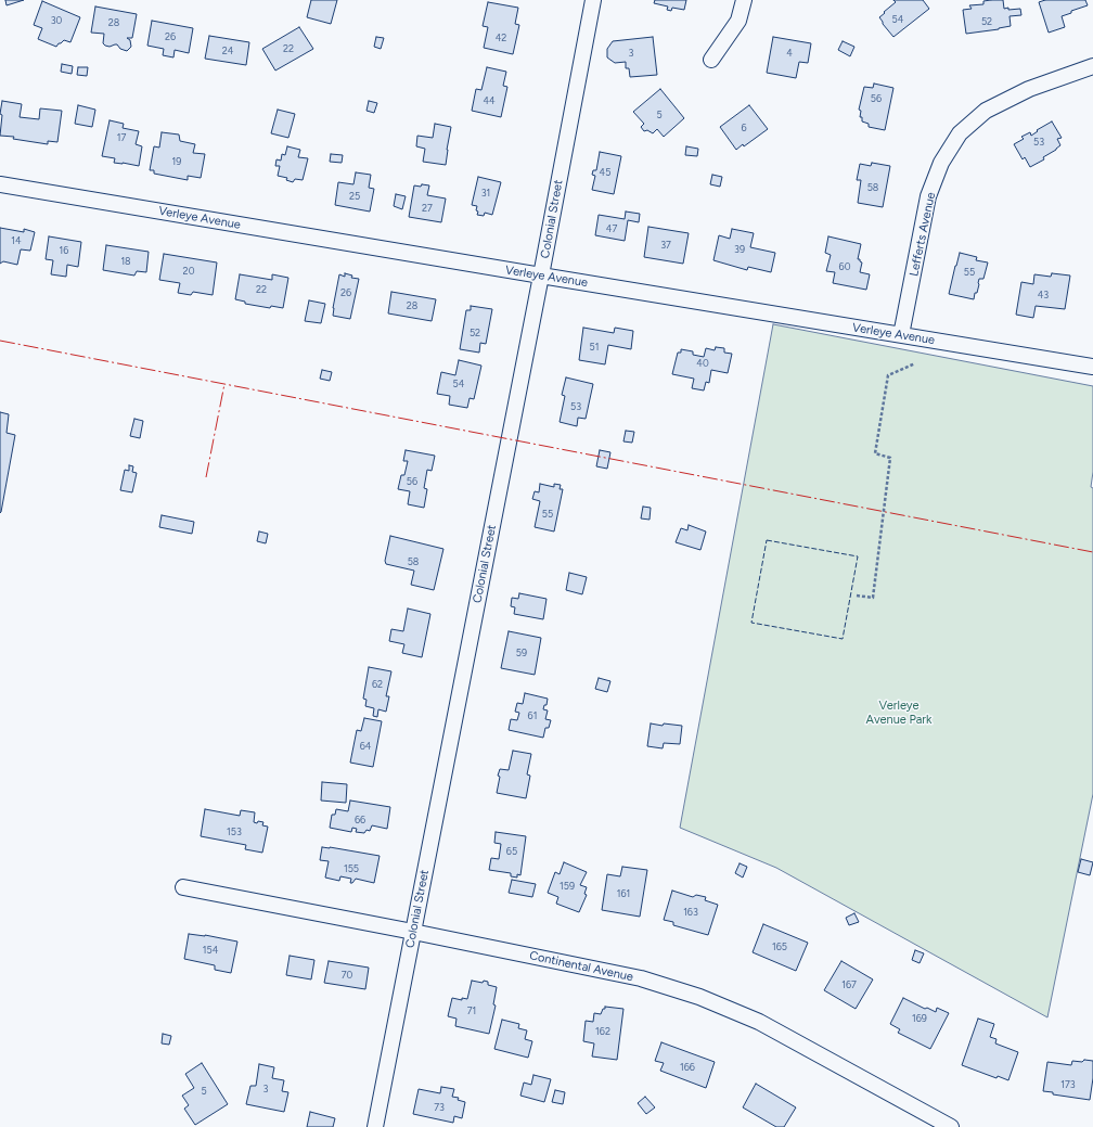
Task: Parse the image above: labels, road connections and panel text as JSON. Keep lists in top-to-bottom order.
{
  "streets": {
    "street": [
      "Verleye Avenue",
      "Colonial Street",
      "Lefferts Avenue",
      "Continental Avenue"
    ]
  },
  "crossings": [
    ["Verleye Avenue", "Colonial Street"],
    ["Verleye Avenue", "Lefferts Avenue"],
    ["Colonial Street", "Continental Avenue"]
  ],
  "parks": ["Verleye Avenue Park"],
  "house_numbers": [
    "54",
    "30",
    "52",
    "28",
    "26",
    "42",
    "22",
    "24",
    "3",
    "4",
    "56",
    "44",
    "5",
    "6",
    "17",
    "53",
    "19",
    "45",
    "58",
    "31",
    "25",
    "27",
    "47",
    "14",
    "37",
    "39",
    "16",
    "18",
    "60",
    "20",
    "55",
    "22",
    "26",
    "43",
    "28",
    "52",
    "51",
    "40",
    "54",
    "53",
    "56",
    "55",
    "58",
    "59",
    "62",
    "61",
    "64",
    "66",
    "153",
    "65",
    "155",
    "159",
    "161",
    "163",
    "165",
    "154",
    "70",
    "167",
    "71",
    "169",
    "162",
    "166",
    "173",
    "3",
    "5",
    "73"
  ]
}
